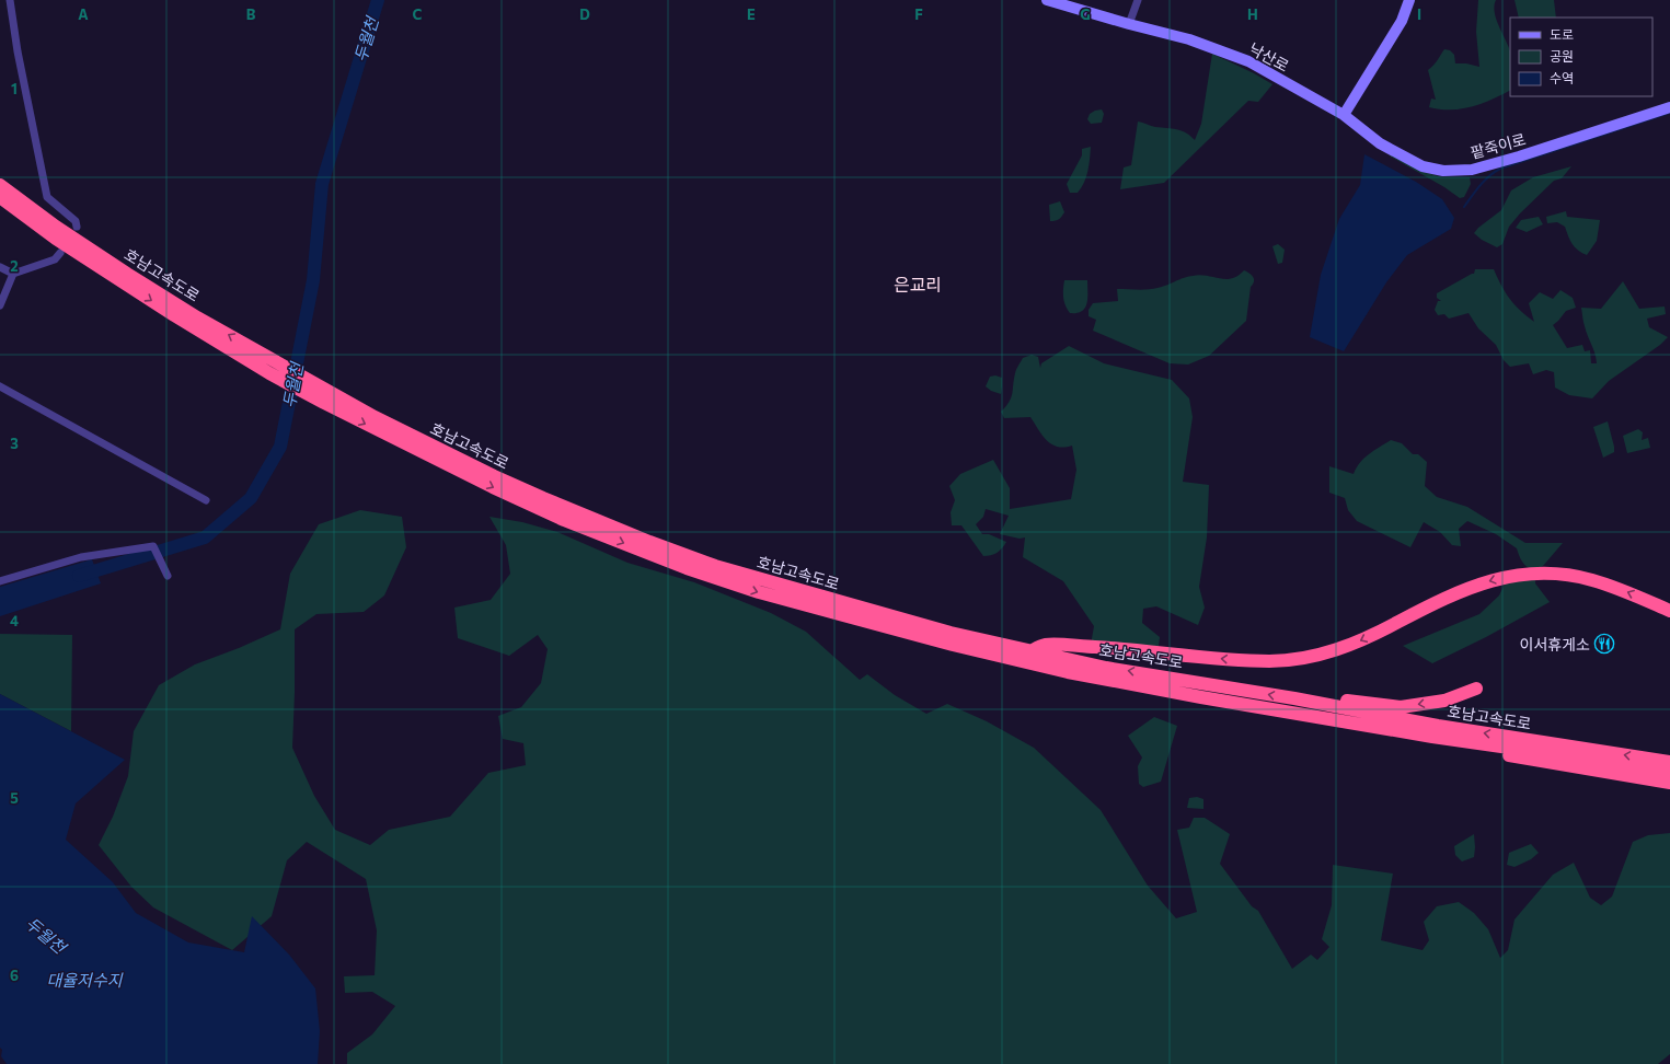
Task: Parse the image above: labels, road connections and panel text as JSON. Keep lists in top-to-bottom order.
{
  "streets": {
    "highway": ["호남고속도로"],
    "street": ["낙산로", "팥죽이로"]
  },
  "crossings": [
    ["낙산로", "팥죽이로"]
  ],
  "districts": ["은교리"],
  "water": ["두월천", "대율저수지"],
  "places": {
    "restaurant": ["이서휴게소"]
  },
  "legend": ["도로", "공원", "수역"],
  "grid": {
    "columns": [
      "A",
      "B",
      "C",
      "D",
      "E",
      "F",
      "G",
      "H",
      "I"
    ],
    "rows": [
      "1",
      "2",
      "3",
      "4",
      "5",
      "6"
    ]
  }
}
